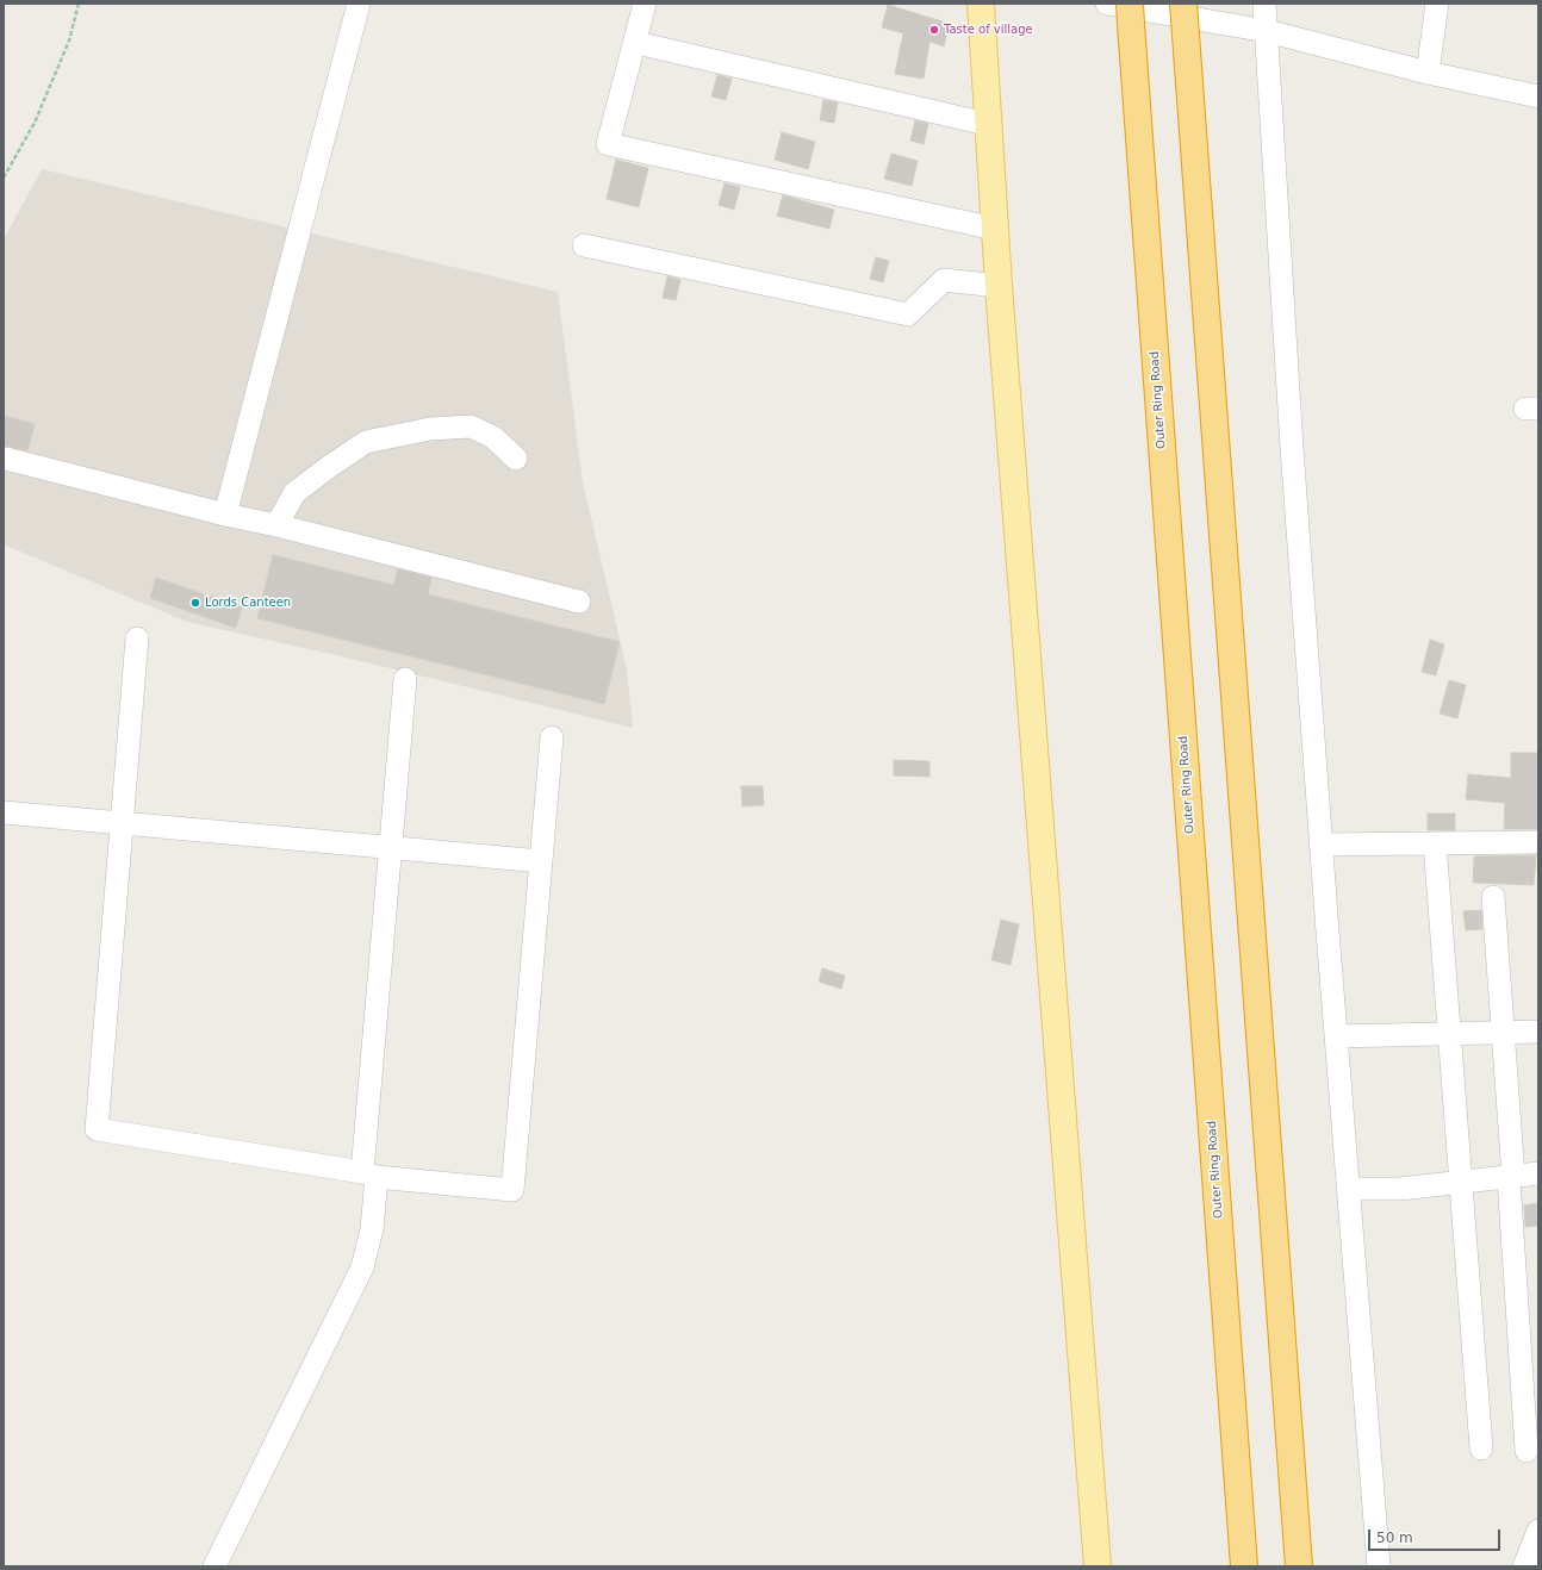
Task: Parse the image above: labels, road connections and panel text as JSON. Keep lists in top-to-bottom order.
{
  "streets": {
    "highway": ["Outer Ring Road"]
  },
  "places": ["Taste of village", "Lords Canteen"],
  "scale_bar": "50 m"
}
